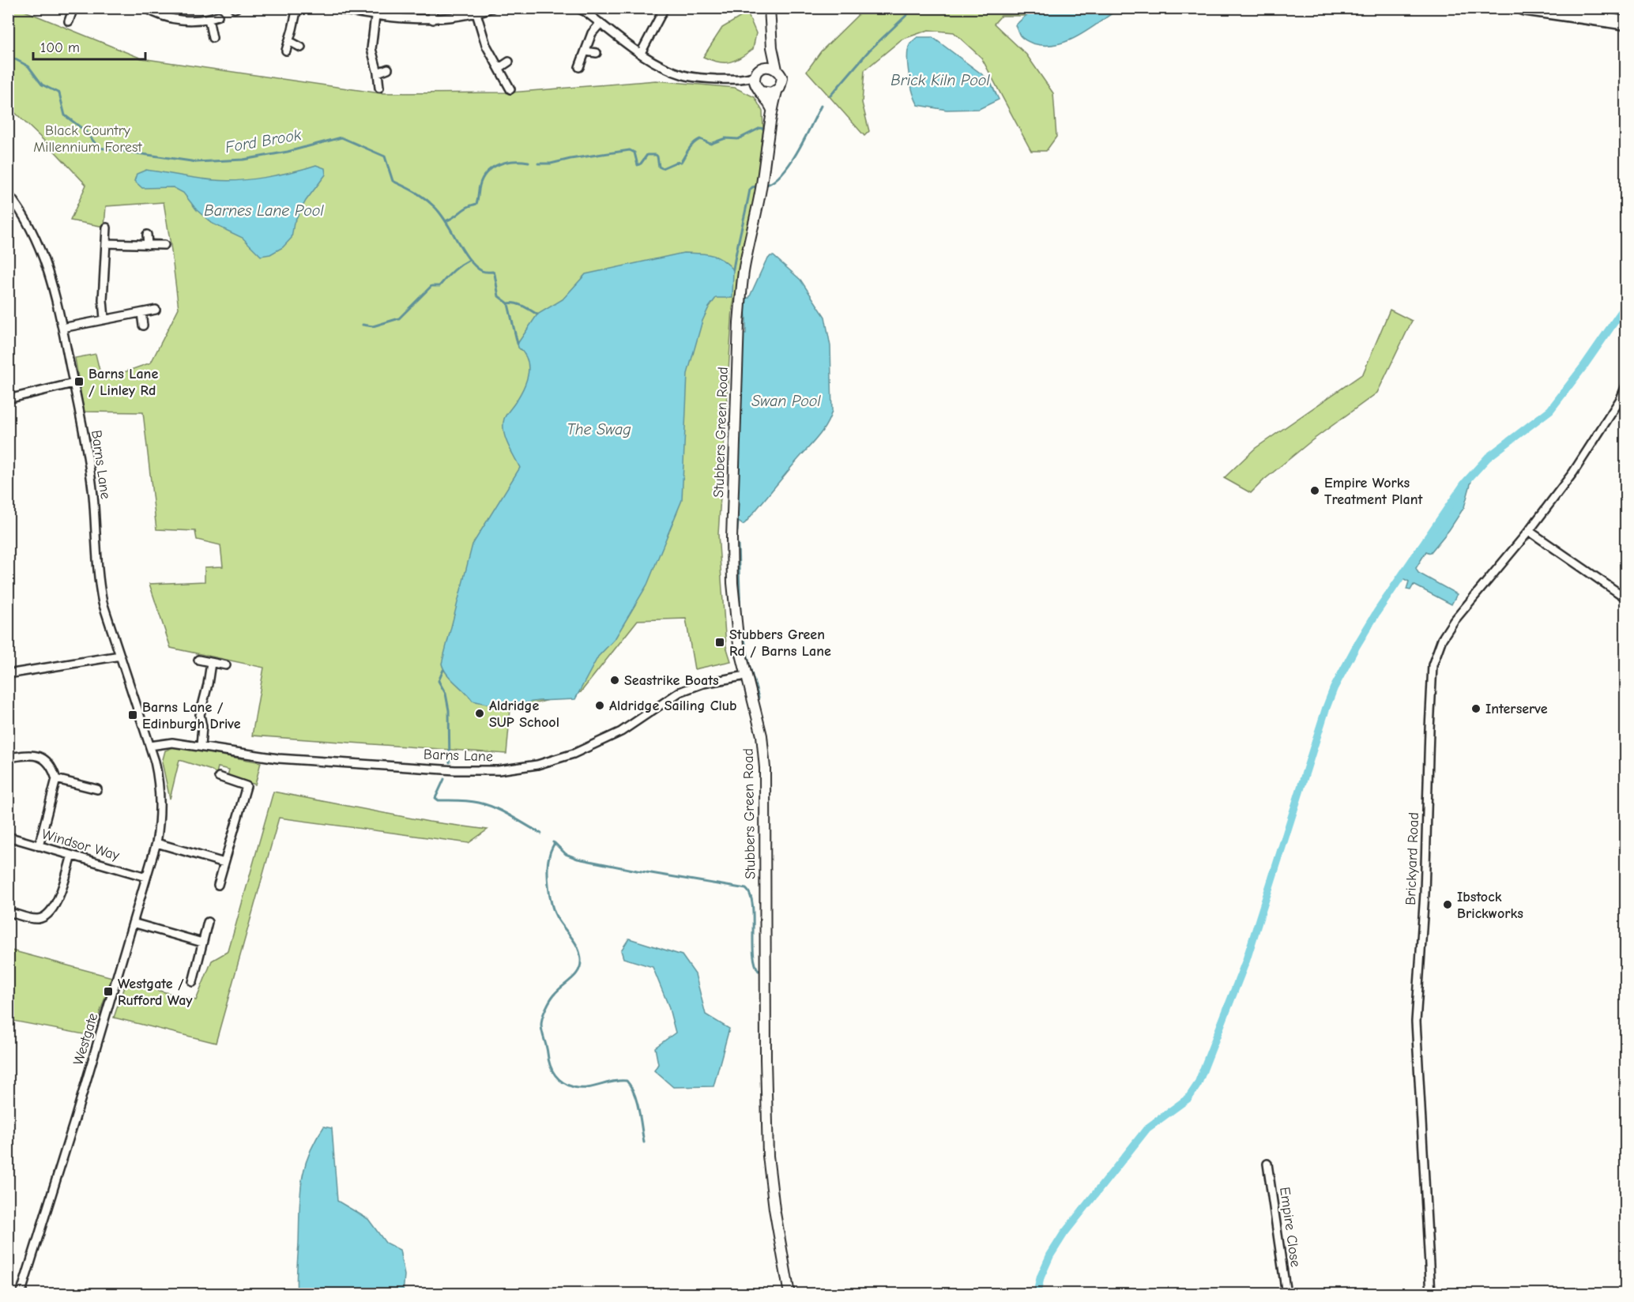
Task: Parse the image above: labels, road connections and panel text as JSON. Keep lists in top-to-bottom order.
{
  "streets": {
    "street": [
      "Stubbers Green Road",
      "Barns Lane",
      "Windsor Way",
      "Brickyard Road",
      "Westgate",
      "Empire Close"
    ]
  },
  "crossings": [
    ["Stubbers Green Road", "Barns Lane"],
    ["Barns Lane", "Westgate"],
    ["Windsor Way", "Westgate"]
  ],
  "water": [
    "Brick Kiln Pool",
    "Ford Brook",
    "Barnes Lane Pool",
    "Swan Pool",
    "The Swag"
  ],
  "parks": ["Black Country Millennium Forest"],
  "places": {
    "transit": [
      "Barns Lane / Linley Rd",
      "Stubbers Green Rd / Barns Lane",
      "Barns Lane / Edinburgh Drive",
      "Westgate / Rufford Way"
    ],
    "other": [
      "Empire Works Treatment Plant",
      "Seastrike Boats",
      "Aldridge Sailing Club",
      "Interserve",
      "Aldridge SUP School",
      "Ibstock Brickworks"
    ]
  },
  "scale_bar": "100 m"
}
